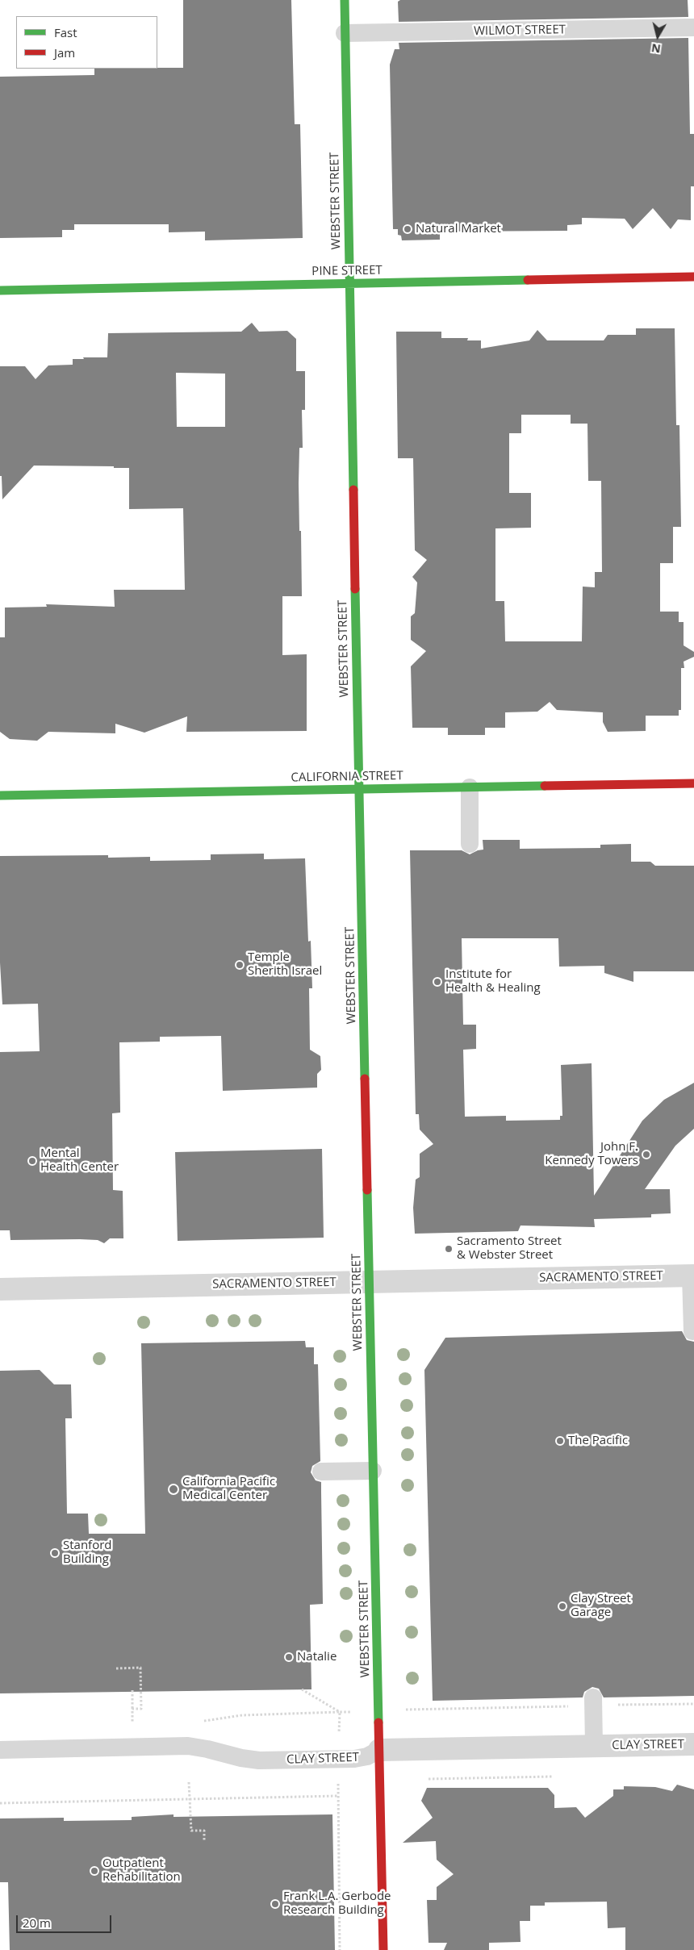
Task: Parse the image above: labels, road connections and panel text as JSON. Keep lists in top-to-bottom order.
{
  "streets": {
    "street": [
      "WEBSTER STREET",
      "PINE STREET",
      "CALIFORNIA STREET",
      "SACRAMENTO STREET",
      "CLAY STREET"
    ],
    "lane": ["WILMOT STREET"]
  },
  "crossings": [
    ["WILMOT STREET", "WEBSTER STREET"],
    ["WEBSTER STREET", "PINE STREET"],
    ["WEBSTER STREET", "CALIFORNIA STREET"],
    ["WEBSTER STREET", "SACRAMENTO STREET"],
    ["WEBSTER STREET", "CLAY STREET"]
  ],
  "places": [
    "Natural Market",
    "Temple Sherith Israel",
    "Institute for Health & Healing",
    "John F. Kennedy Towers",
    "Mental Health Center",
    "Sacramento Street & Webster Street",
    "The Pacific",
    "California Pacific Medical Center",
    "Stanford Building",
    "Clay Street Garage",
    "Natalie",
    "Outpatient Rehabilitation",
    "Frank L.A. Gerbode Research Building"
  ],
  "legend": ["Fast", "Jam"],
  "scale_bar": "20 m",
  "north": "bottom"
}
